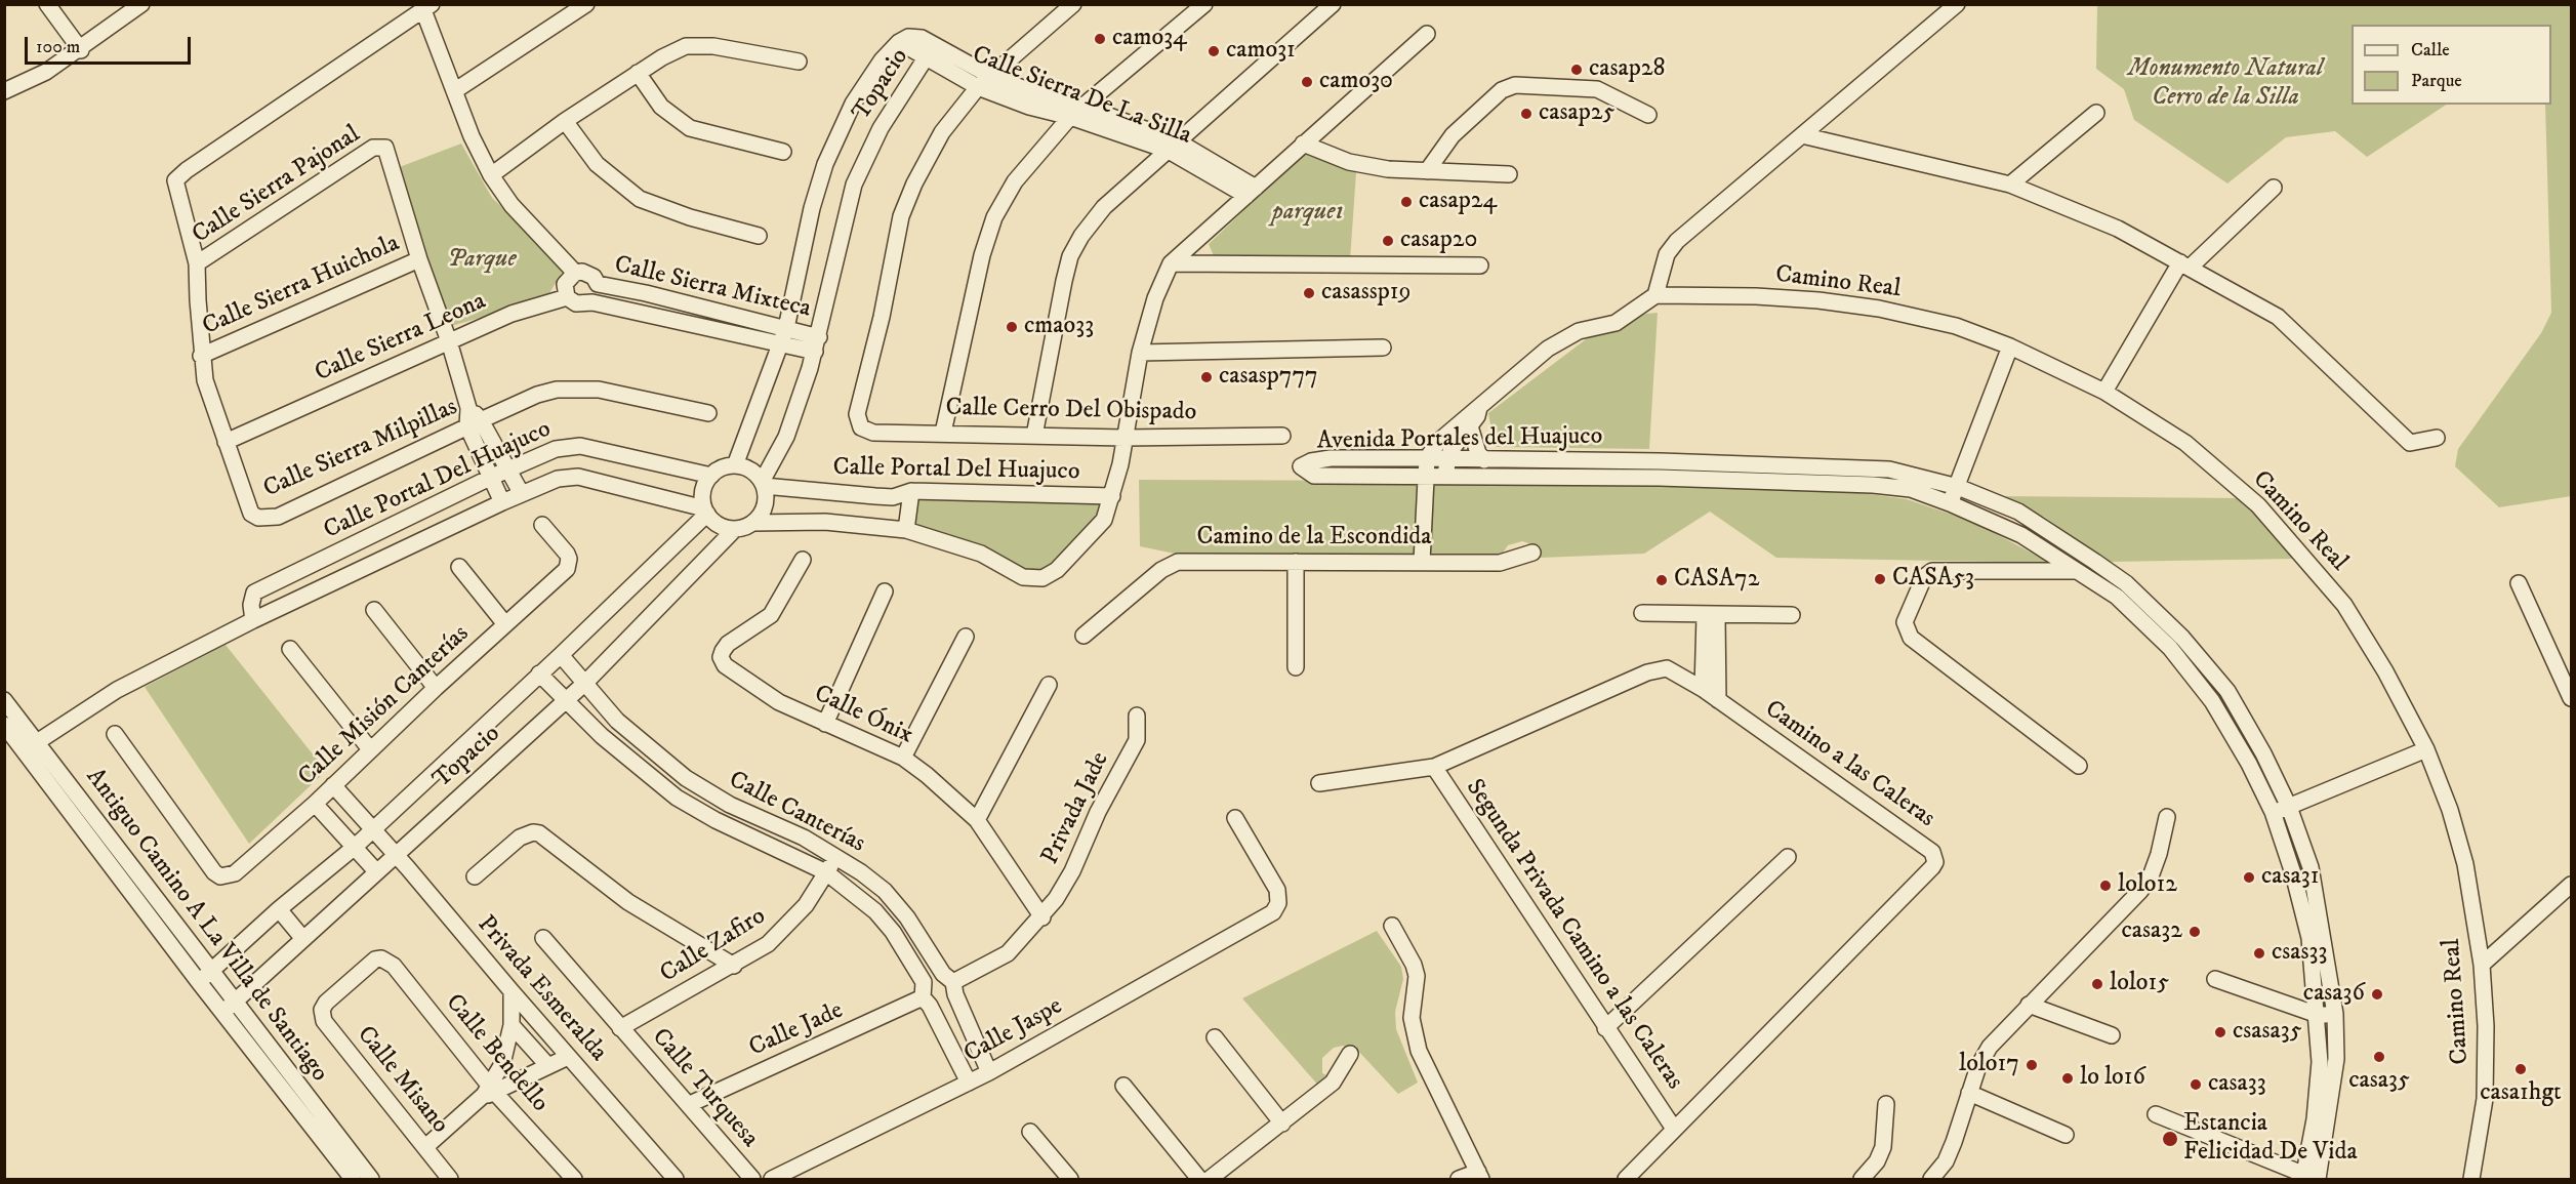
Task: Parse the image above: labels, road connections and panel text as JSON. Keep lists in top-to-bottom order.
{
  "streets": {
    "street": [
      "Topacio",
      "Calle Sierra De La Silla",
      "Calle Sierra Pajonal",
      "Camino Real",
      "Calle Sierra Huichola",
      "Calle Sierra Mixteca",
      "Calle Sierra Leona",
      "Calle Cerro Del Obispado",
      "Avenida Portales del Huajuco",
      "Calle Sierra Milpillas",
      "Calle Portal Del Huajuco",
      "Camino de la Escondida",
      "Calle Misión Canterías",
      "Calle Ónix",
      "Camino a las Caleras",
      "Privada Jade",
      "Calle Canterías",
      "Antiguo Camino A La Villa de Santiago",
      "Segunda Privada Camino a las Caleras",
      "Calle Zafiro",
      "Privada Esmeralda",
      "Calle Jade",
      "Calle Jaspe",
      "Calle Bendello",
      "Calle Misano",
      "Calle Turquesa"
    ]
  },
  "crossings": [
    ["Topacio", "Calle Sierra De La Silla"],
    ["Topacio", "Calle Sierra Mixteca"],
    ["Topacio", "Calle Sierra Leona"],
    ["Topacio", "Calle Portal Del Huajuco"],
    ["Topacio", "Calle Canterías"],
    ["Topacio", "Antiguo Camino A La Villa de Santiago"],
    ["Topacio", "Privada Esmeralda"],
    ["Calle Sierra De La Silla", "Calle Cerro Del Obispado"],
    ["Calle Sierra Pajonal", "Calle Sierra Huichola"],
    ["Calle Sierra Mixteca", "Calle Sierra Leona"],
    ["Calle Sierra Leona", "Calle Sierra Milpillas"],
    ["Calle Portal Del Huajuco", "Antiguo Camino A La Villa de Santiago"],
    ["Calle Misión Canterías", "Privada Esmeralda"],
    ["Calle Ónix", "Privada Jade"],
    ["Calle Ónix", "Calle Jade"],
    ["Camino a las Caleras", "Segunda Privada Camino a las Caleras"],
    ["Privada Jade", "Calle Jade"],
    ["Calle Canterías", "Calle Zafiro"],
    ["Calle Canterías", "Calle Jade"],
    ["Calle Canterías", "Calle Jaspe"],
    ["Calle Zafiro", "Calle Turquesa"],
    ["Calle Jade", "Calle Turquesa"],
    ["Calle Bendello", "Calle Misano"]
  ],
  "parks": ["Monumento Natural Cerro de la Silla", "parque1", "Parque"],
  "places": [
    "camo34",
    "camo31",
    "casap28",
    "camo30",
    "casap25",
    "casap24",
    "casap20",
    "casassp19",
    "cmao33",
    "casasp777",
    "CASA53",
    "CASA72",
    "casa31",
    "lolo12",
    "casa32",
    "csas33",
    "lolo15",
    "casa36",
    "csasa35",
    "casa35",
    "lolo17",
    "casa1hgt",
    "lo lo16",
    "casa33",
    "Estancia Felicidad De Vida"
  ],
  "legend": ["Calle", "Parque"],
  "scale_bar": "100 m"
}
